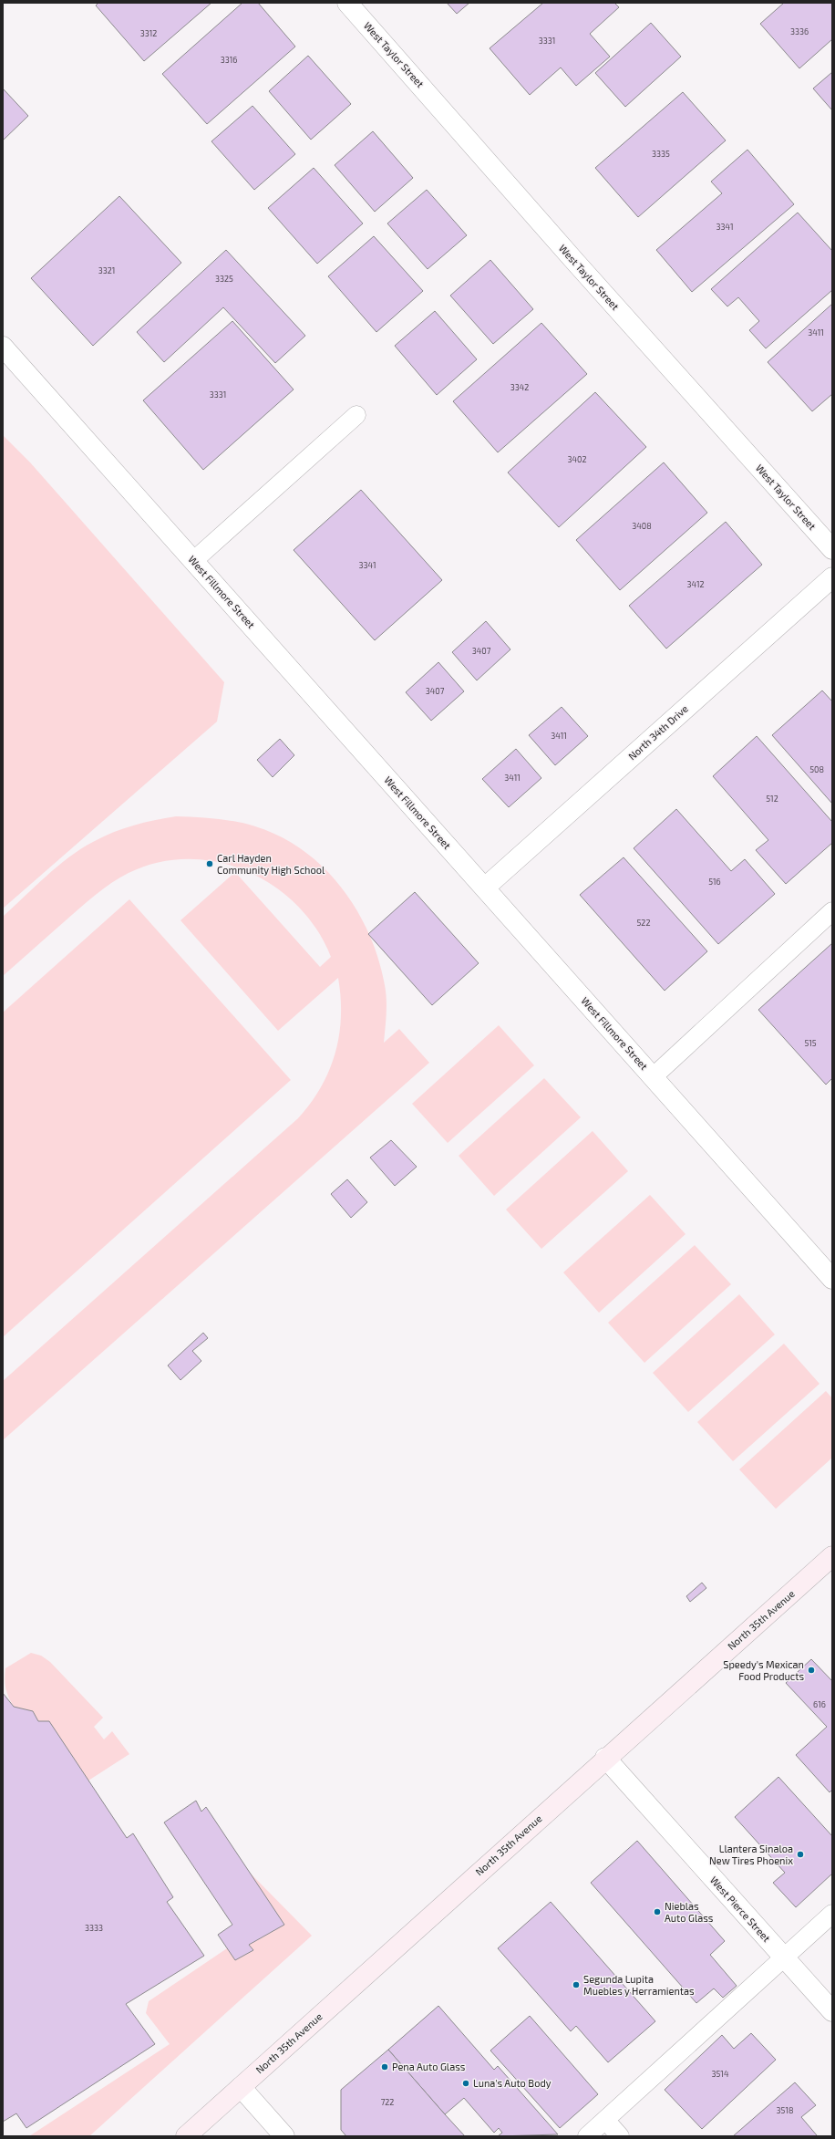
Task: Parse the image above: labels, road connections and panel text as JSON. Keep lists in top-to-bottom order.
{
  "streets": {
    "main road": ["North 35th Avenue"],
    "street": [
      "West Taylor Street",
      "West Fillmore Street",
      "North 34th Drive",
      "West Pierce Street"
    ]
  },
  "crossings": [
    ["West Fillmore Street", "North 34th Drive"],
    ["North 35th Avenue", "West Pierce Street"]
  ],
  "places": [
    "Carl Hayden Community High School",
    "Speedy's Mexican Food Products",
    "Llantera Sinaloa New Tires Phoenix",
    "Nieblas Auto Glass",
    "Segunda Lupita Muebles y Herramientas",
    "Pena Auto Glass",
    "Luna's Auto Body"
  ],
  "house_numbers": [
    "3336",
    "3312",
    "3331",
    "3316",
    "3335",
    "3341",
    "3321",
    "3325",
    "3411",
    "3342",
    "3331",
    "3402",
    "3408",
    "3341",
    "3412",
    "3407",
    "3407",
    "3411",
    "508",
    "3411",
    "512",
    "516",
    "522",
    "515",
    "616",
    "3333",
    "3514",
    "722",
    "3518"
  ]
}
